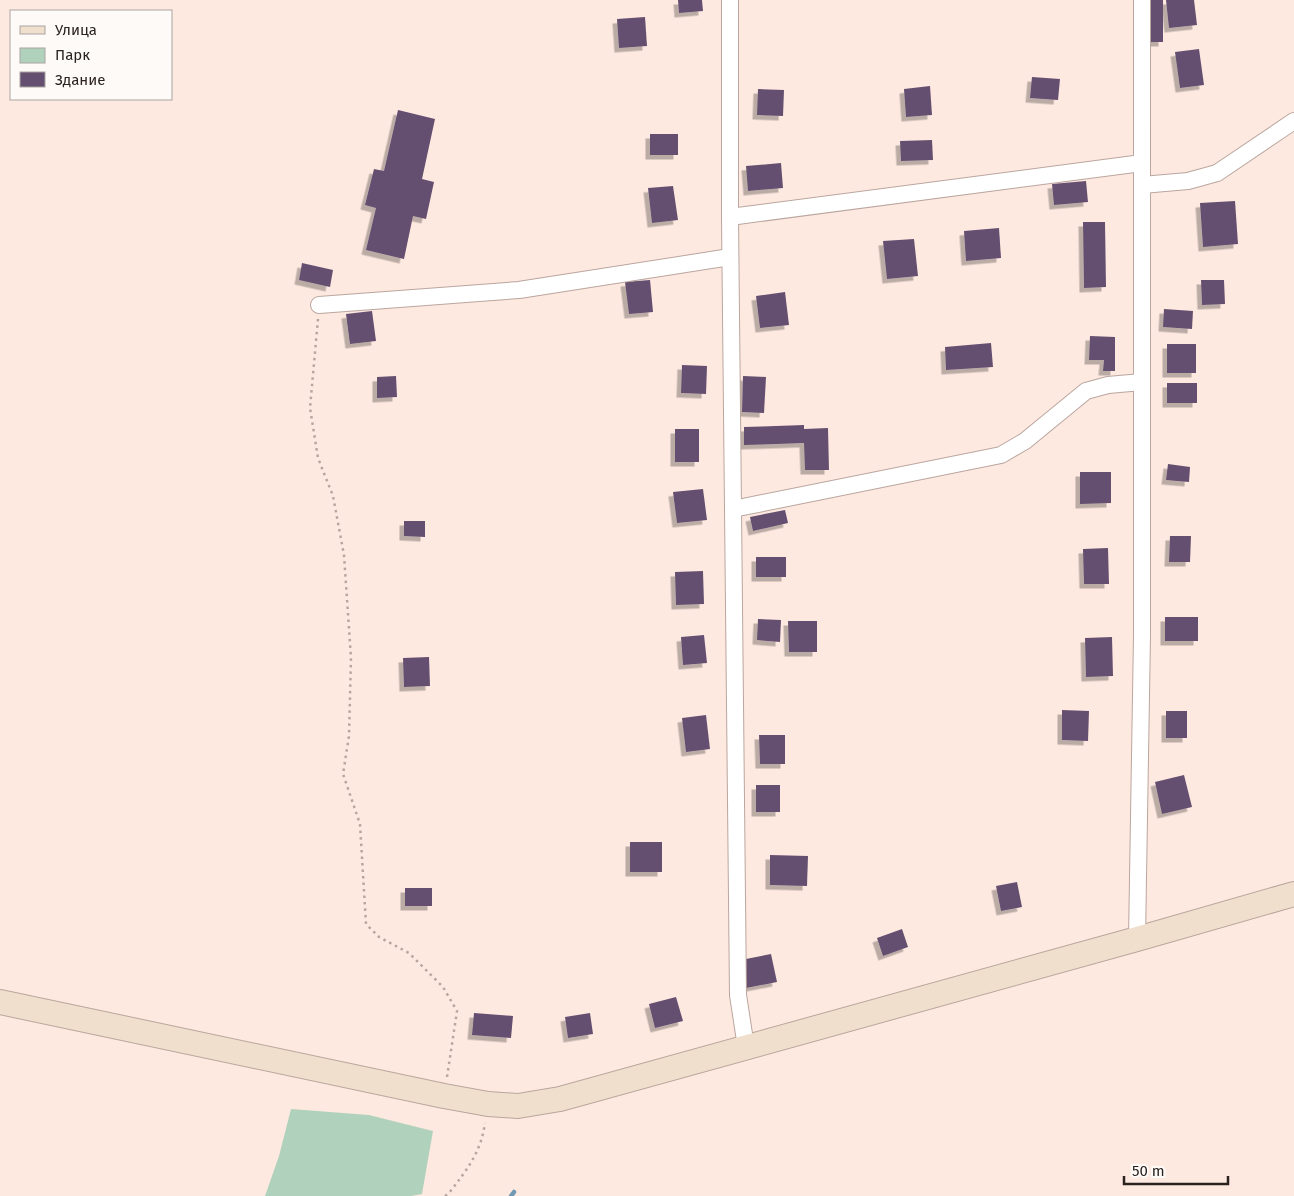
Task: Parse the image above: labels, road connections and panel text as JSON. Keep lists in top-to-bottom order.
{
  "legend": ["Улица", "Парк", "Здание"],
  "scale_bar": "50 m"
}
